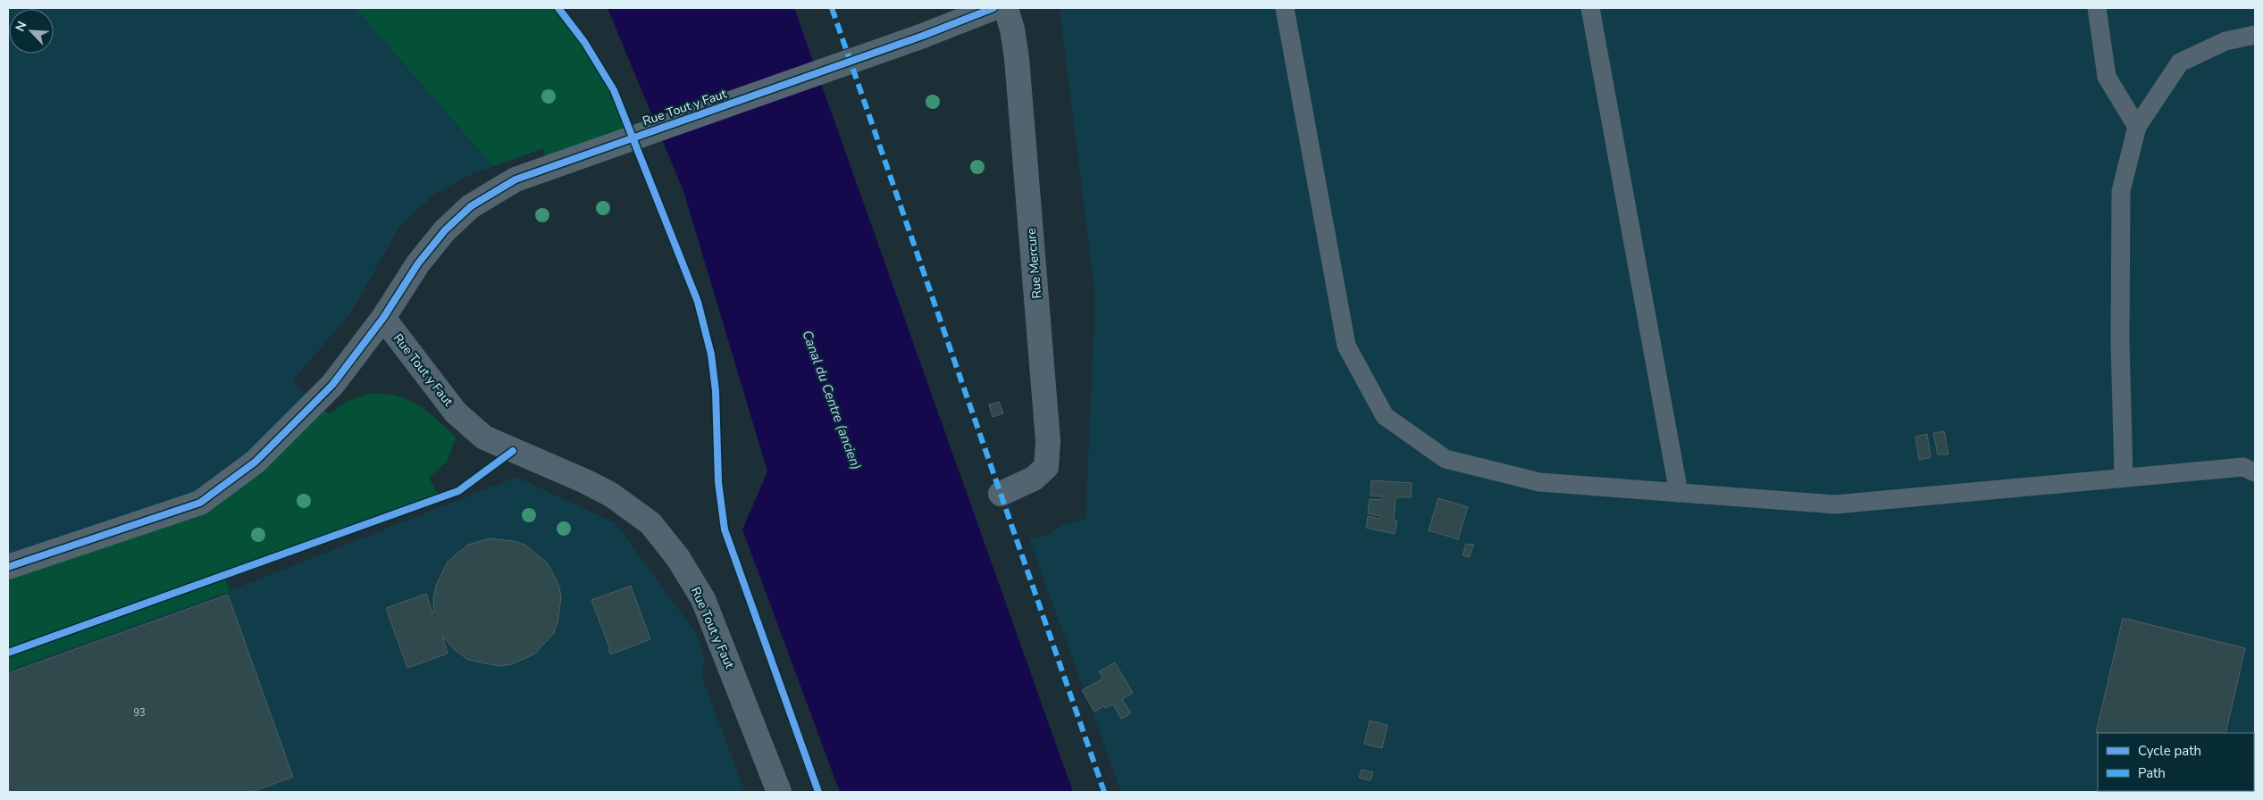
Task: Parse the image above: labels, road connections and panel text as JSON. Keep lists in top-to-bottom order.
{
  "streets": {
    "street": ["Rue Tout y Faut", "Rue Mercure"]
  },
  "water": ["Canal du Centre (ancien)"],
  "house_numbers": ["93"],
  "legend": ["Cycle path", "Path"],
  "north": "top left"
}
